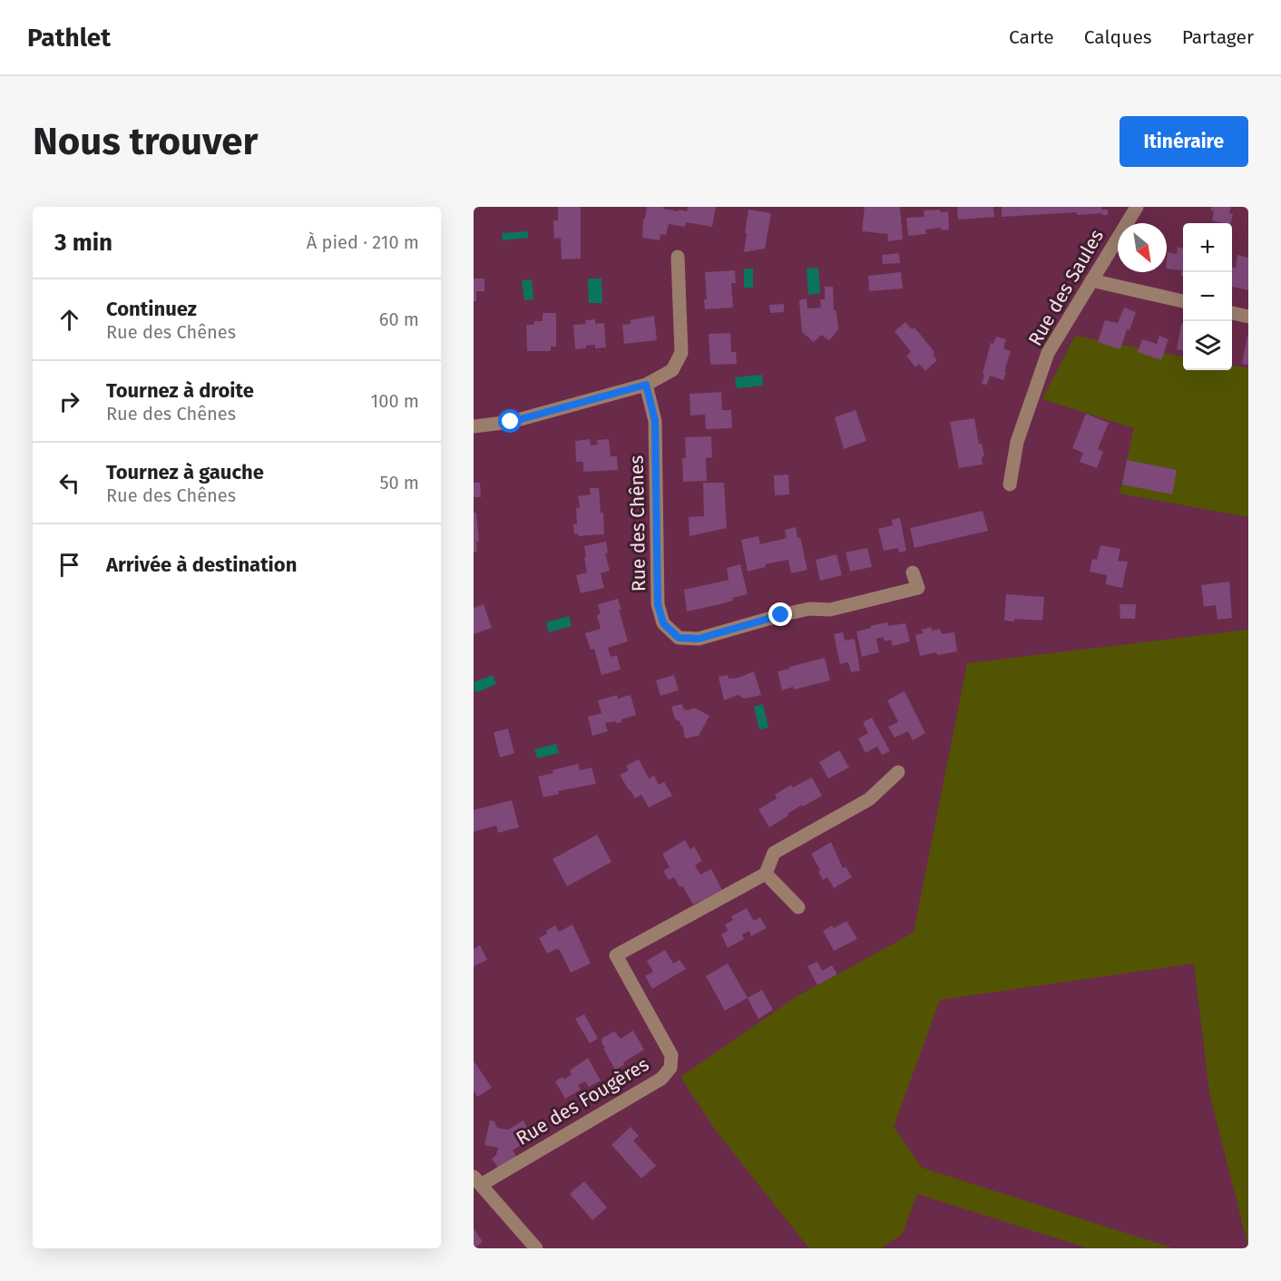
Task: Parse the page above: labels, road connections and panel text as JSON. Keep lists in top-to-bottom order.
{
  "streets": {
    "street": ["Rue des Saules", "Rue des Chênes", "Rue des Fougères"]
  },
  "north": "bottom right",
  "page": {
    "header": "Pathlet",
    "nav": ["Carte", "Calques", "Partager"],
    "buttons": "Itinéraire",
    "title": "Nous trouver",
    "heading": ["3 min", "À pied · 210 m"],
    "map_buttons": ["+", "−"],
    "list": [
      ["Continuez", "Rue des Chênes", "60 m"],
      ["Tournez à droite", "Rue des Chênes", "100 m"],
      ["Tournez à gauche", "Rue des Chênes", "50 m"],
      "Arrivée à destination"
    ]
  }
}
